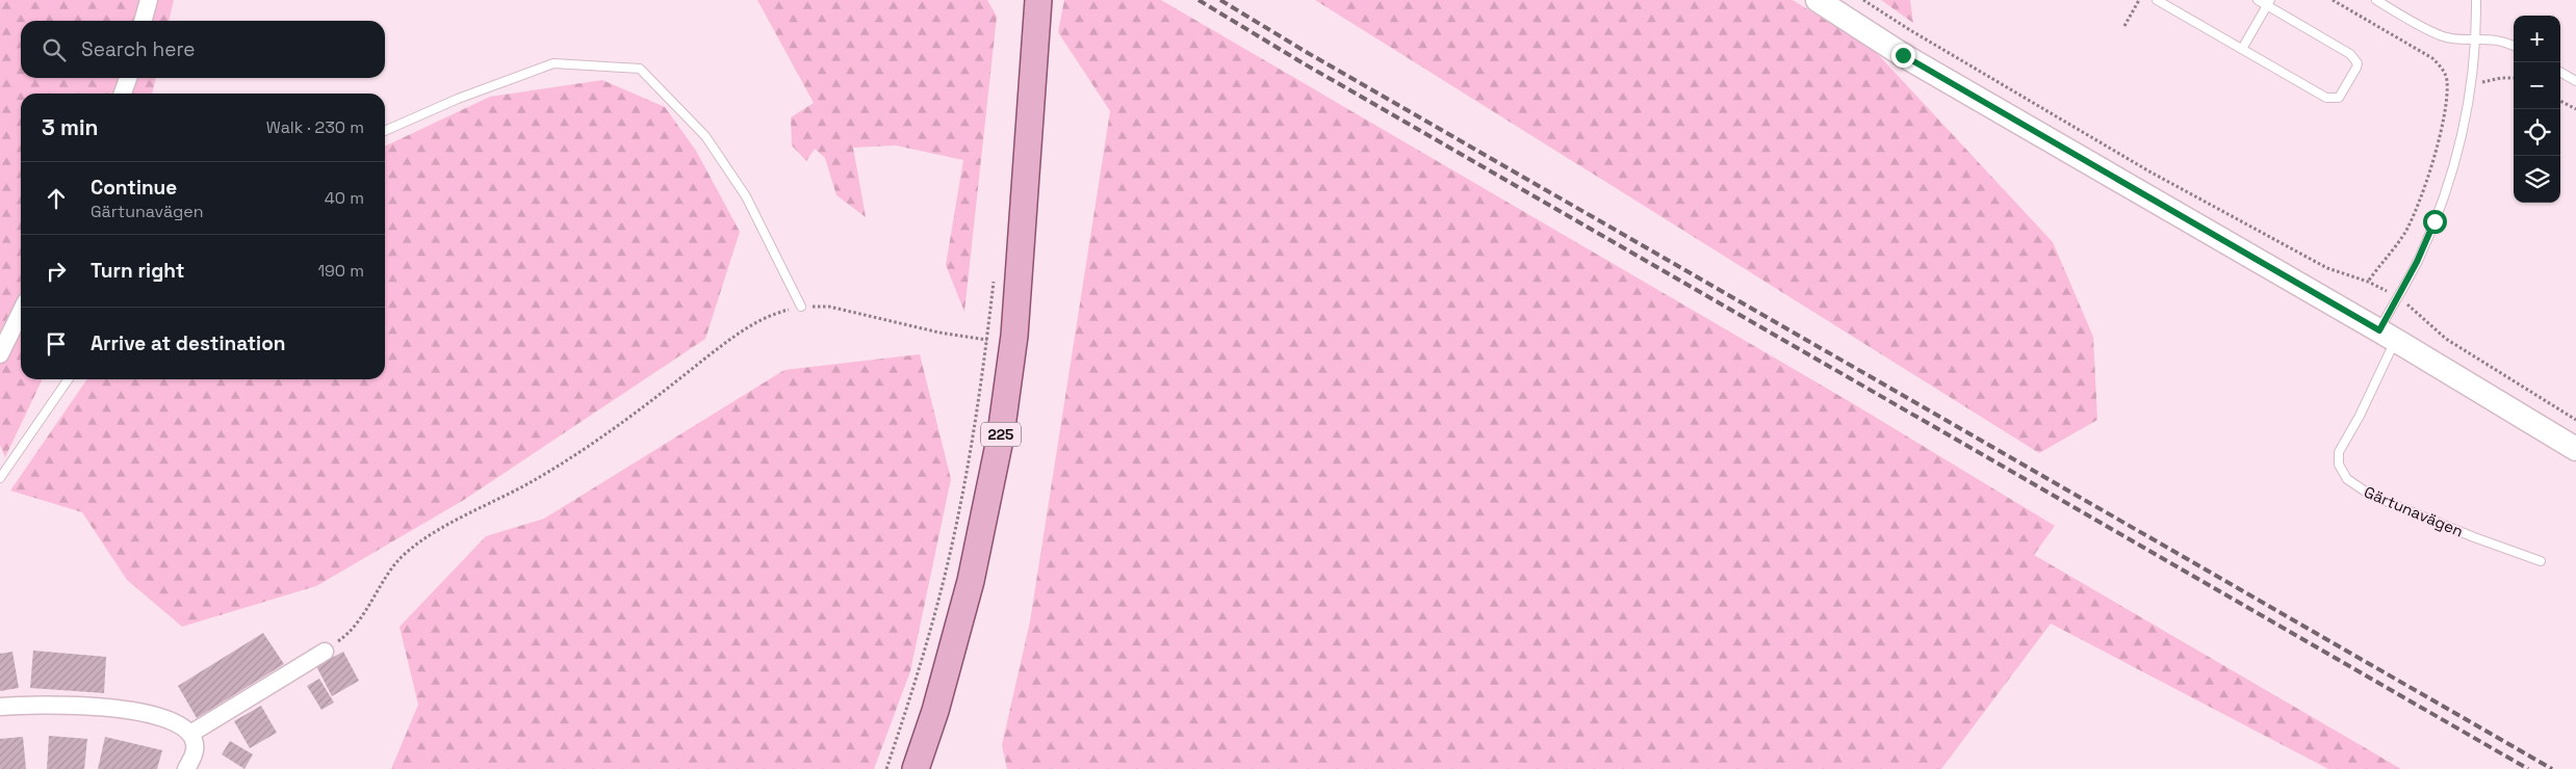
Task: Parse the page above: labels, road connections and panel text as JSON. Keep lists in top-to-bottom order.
{
  "streets": {
    "main road": ["225"],
    "lane": ["Gärtunavägen"]
  },
  "page": {
    "map_buttons": ["+", "−"],
    "search": "Search here",
    "heading": ["3 min", "Walk · 230 m"],
    "list": [
      ["Continue", "Gärtunavägen", "40 m"],
      ["Turn right", "190 m"],
      "Arrive at destination"
    ]
  }
}
